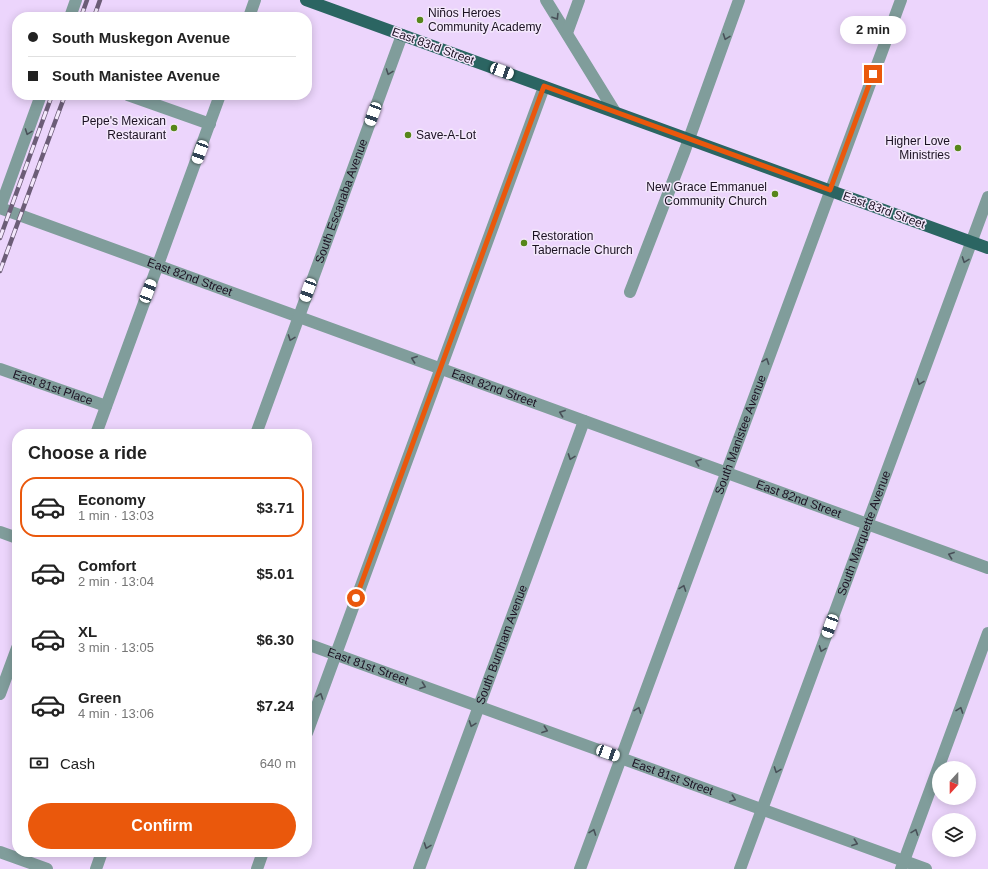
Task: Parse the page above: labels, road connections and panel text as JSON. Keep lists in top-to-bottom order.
{
  "streets": {
    "main road": ["East 83rd Street"],
    "street": [
      "South Escanaba Avenue",
      "East 82nd Street",
      "East 81st Place",
      "South Manistee Avenue",
      "South Marquette Avenue",
      "South Burnham Avenue",
      "East 81st Street"
    ]
  },
  "crossings": [
    ["East 83rd Street", "South Escanaba Avenue"],
    ["East 83rd Street", "South Manistee Avenue"],
    ["East 83rd Street", "South Marquette Avenue"],
    ["South Escanaba Avenue", "East 82nd Street"],
    ["East 82nd Street", "South Manistee Avenue"],
    ["East 82nd Street", "South Marquette Avenue"],
    ["East 82nd Street", "South Burnham Avenue"],
    ["South Manistee Avenue", "East 81st Street"],
    ["South Marquette Avenue", "East 81st Street"],
    ["South Burnham Avenue", "East 81st Street"]
  ],
  "one_way": [
    "South Escanaba Avenue",
    "East 82nd Street",
    "South Manistee Avenue",
    "South Marquette Avenue",
    "South Burnham Avenue",
    "East 81st Street"
  ],
  "places": [
    "Niños Heroes Community Academy",
    "Pepe's Mexican Restaurant",
    "Save-A-Lot",
    "Higher Love Ministries",
    "New Grace Emmanuel Community Church",
    "Restoration Tabernacle Church"
  ],
  "north": "bottom",
  "page": {
    "banner": ["South Muskegon Avenue", "South Manistee Avenue"],
    "bubble": "2 min",
    "heading": "Choose a ride",
    "list": [
      {
        "name": "Economy",
        "note": "1 min · 13:03",
        "value": "$3.71"
      },
      {
        "name": "Comfort",
        "note": "2 min · 13:04",
        "value": "$5.01"
      },
      {
        "name": "XL",
        "note": "3 min · 13:05",
        "value": "$6.30"
      },
      {
        "name": "Green",
        "note": "4 min · 13:06",
        "value": "$7.24"
      }
    ],
    "pay": ["Cash", "640 m"],
    "buttons": "Confirm"
  }
}
